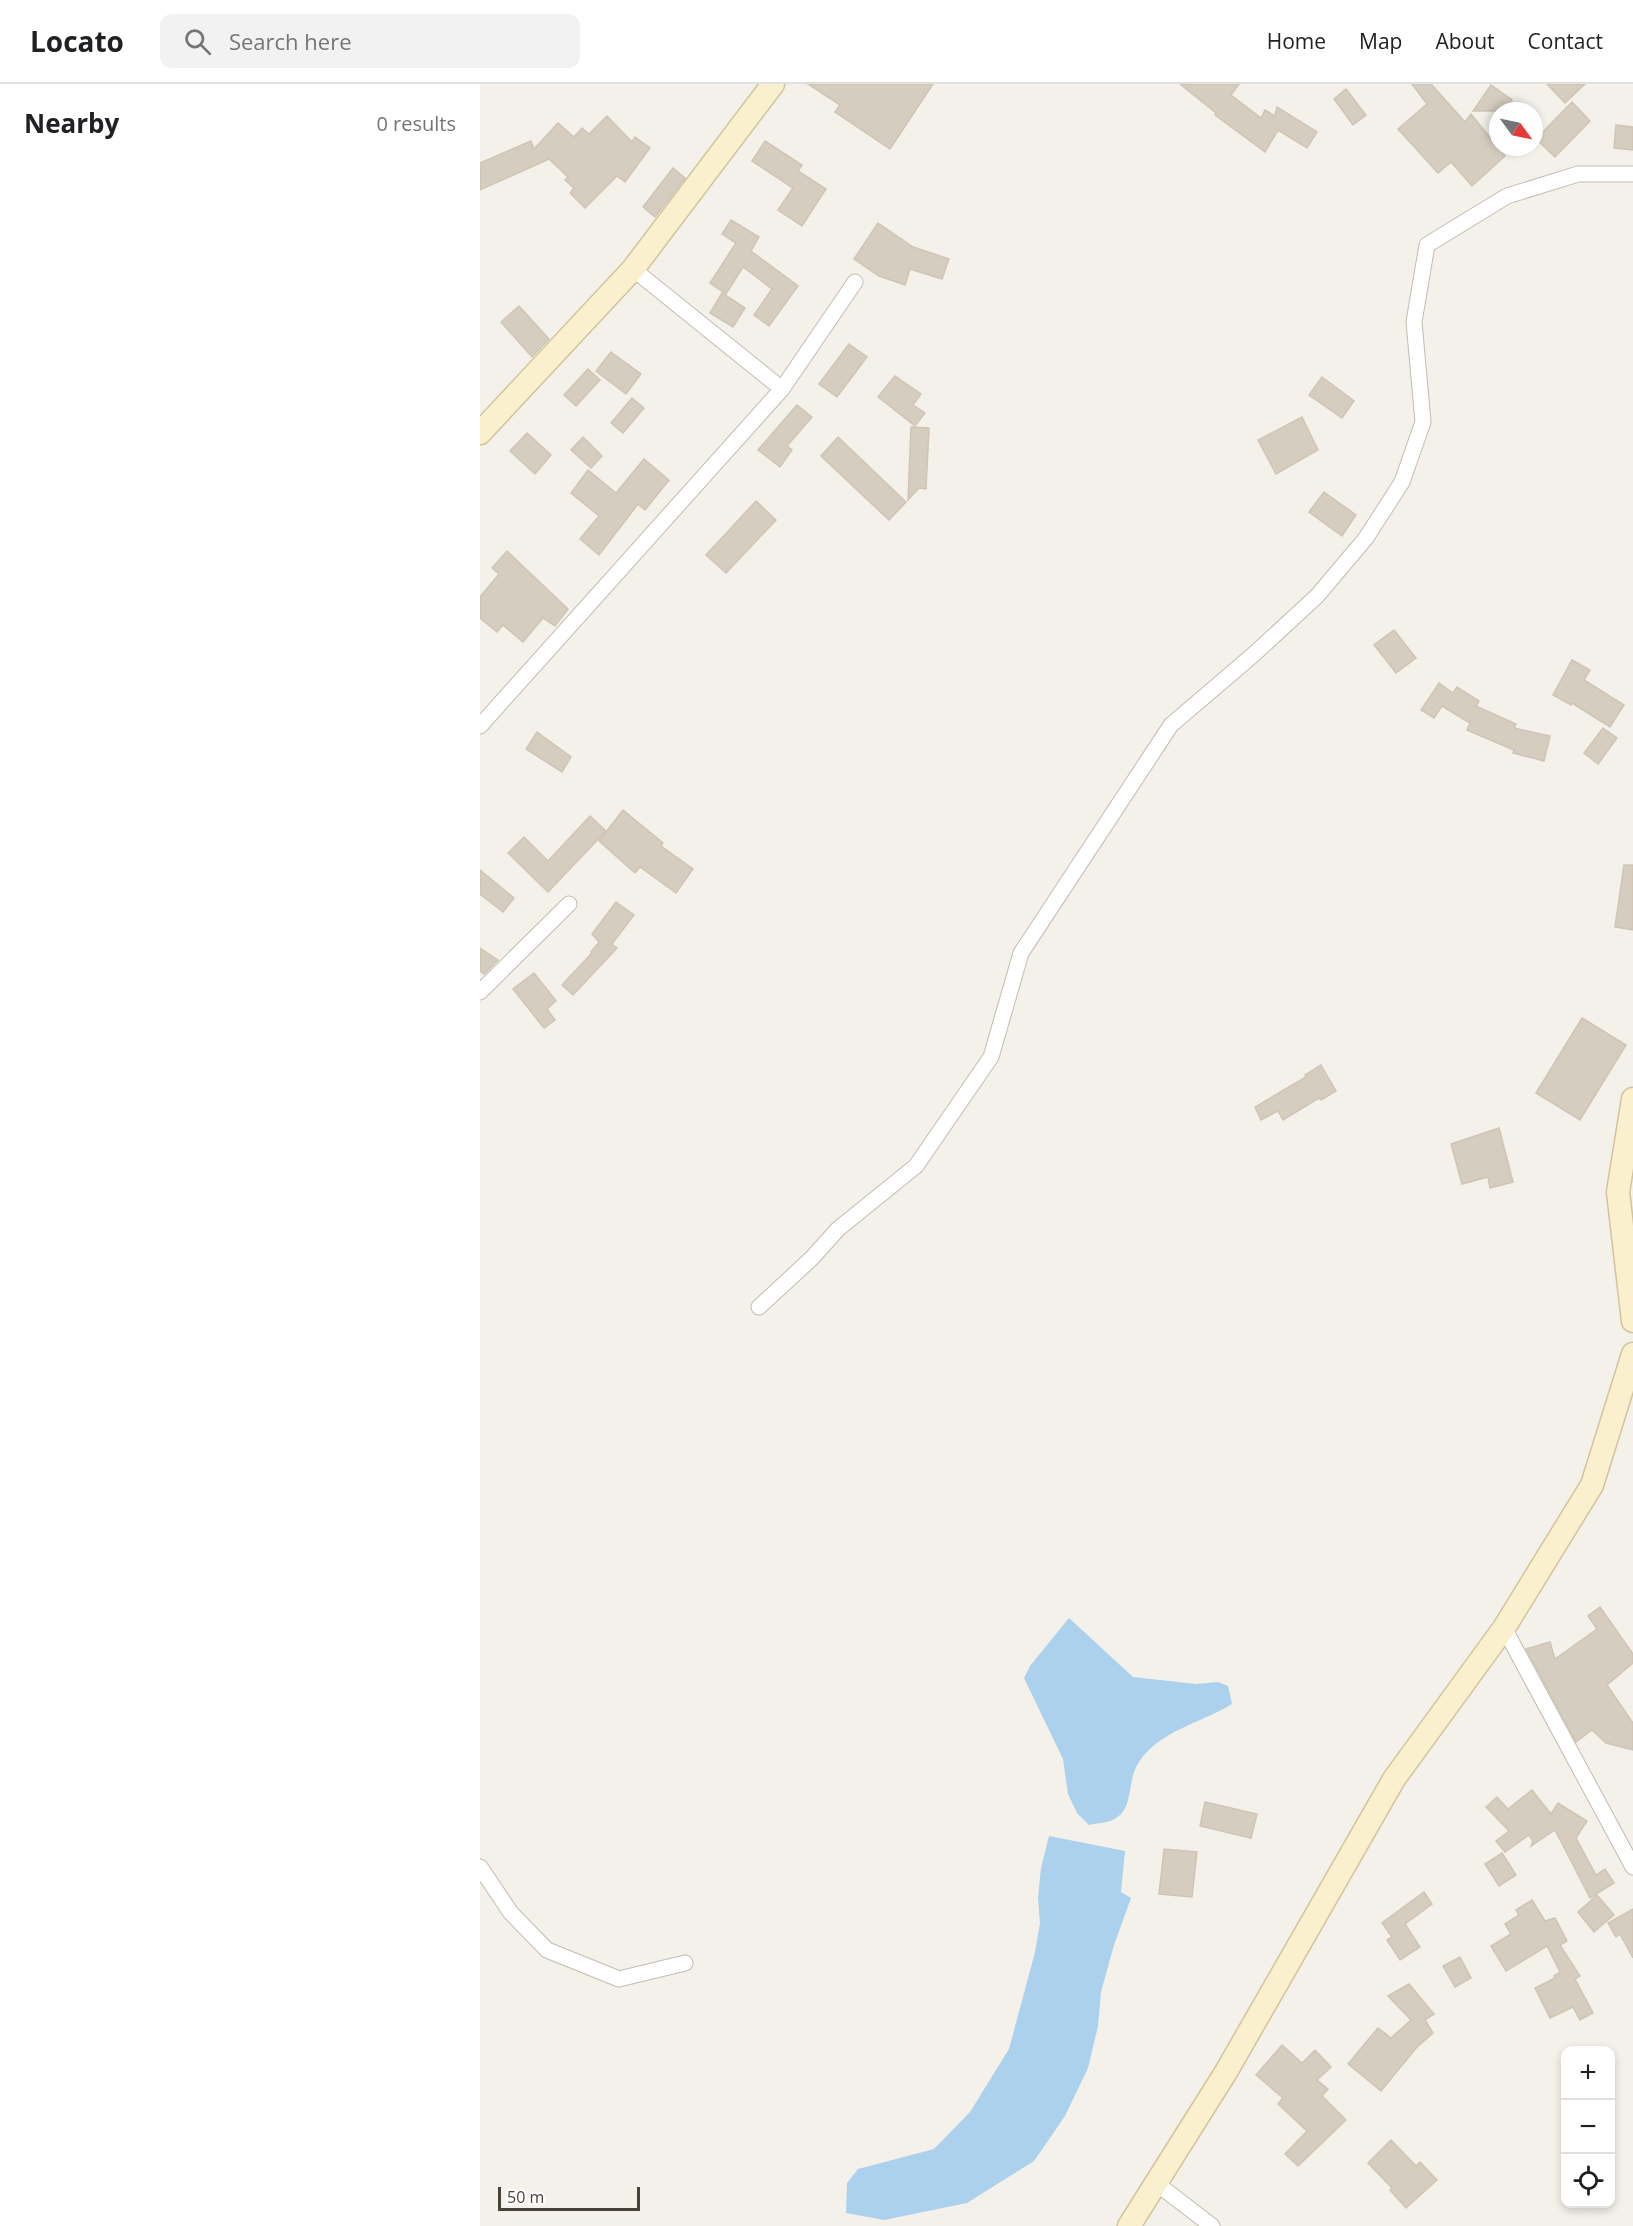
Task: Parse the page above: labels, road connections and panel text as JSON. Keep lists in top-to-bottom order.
{
  "scale_bar": "50 m",
  "north": "bottom right",
  "page": {
    "header": "Locato",
    "search": "Search here",
    "nav": [
      "Home",
      "Map",
      "About",
      "Contact"
    ],
    "heading": ["Nearby", "0 results"],
    "map_buttons": ["+", "−"],
    "scale": "50 m"
  }
}
